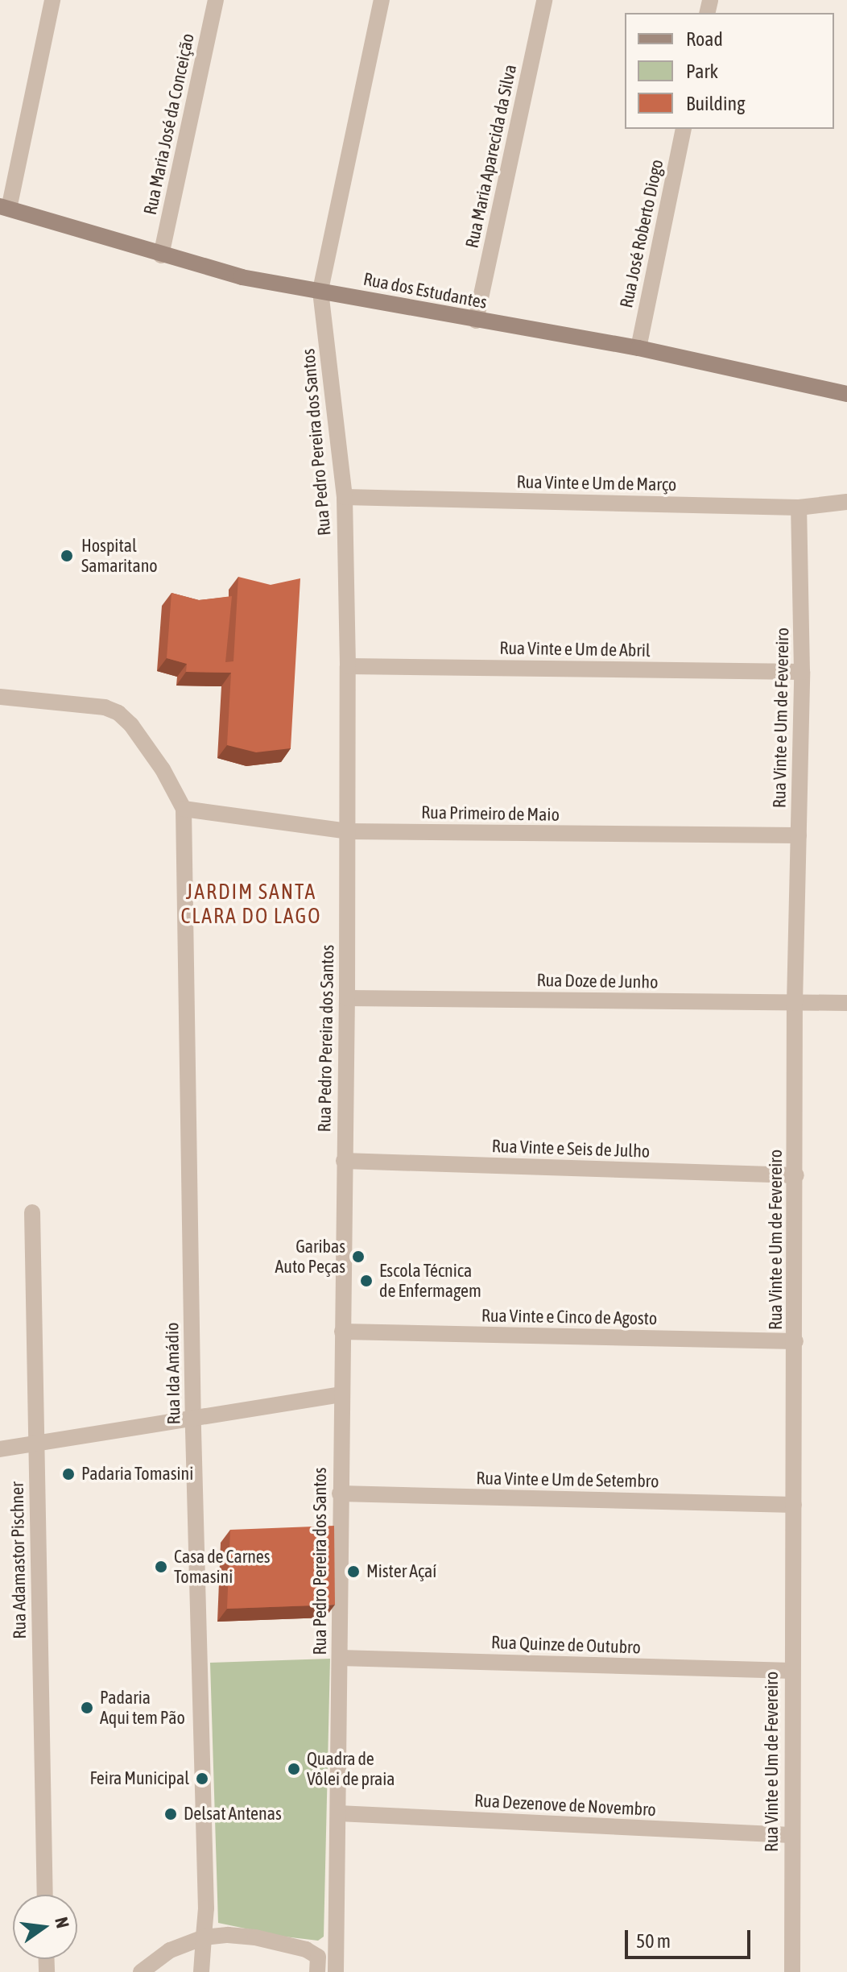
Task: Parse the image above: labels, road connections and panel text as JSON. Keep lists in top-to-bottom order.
{
  "streets": {
    "street": [
      "Rua Maria José da Conceição",
      "Rua Maria Aparecida da Silva",
      "Rua José Roberto Diogo",
      "Rua dos Estudantes",
      "Rua Pedro Pereira dos Santos",
      "Rua Vinte e Um de Março",
      "Rua Vinte e Um de Abril",
      "Rua Vinte e Um de Fevereiro",
      "Rua Primeiro de Maio",
      "Rua Doze de Junho",
      "Rua Vinte e Seis de Julho",
      "Rua Vinte e Cinco de Agosto",
      "Rua Ida Amádio",
      "Rua Vinte e Um de Setembro",
      "Rua Adamastor Pischner",
      "Rua Quinze de Outubro",
      "Rua Dezenove de Novembro"
    ]
  },
  "crossings": [
    ["Rua Maria José da Conceição", "Rua dos Estudantes"],
    ["Rua Maria Aparecida da Silva", "Rua dos Estudantes"],
    ["Rua José Roberto Diogo", "Rua dos Estudantes"],
    ["Rua dos Estudantes", "Rua Pedro Pereira dos Santos"],
    ["Rua Pedro Pereira dos Santos", "Rua Vinte e Um de Março"],
    ["Rua Pedro Pereira dos Santos", "Rua Vinte e Um de Abril"],
    ["Rua Pedro Pereira dos Santos", "Rua Primeiro de Maio"],
    ["Rua Pedro Pereira dos Santos", "Rua Doze de Junho"],
    ["Rua Pedro Pereira dos Santos", "Rua Vinte e Seis de Julho"],
    ["Rua Pedro Pereira dos Santos", "Rua Vinte e Cinco de Agosto"],
    ["Rua Pedro Pereira dos Santos", "Rua Vinte e Um de Setembro"],
    ["Rua Pedro Pereira dos Santos", "Rua Quinze de Outubro"],
    ["Rua Pedro Pereira dos Santos", "Rua Dezenove de Novembro"],
    ["Rua Vinte e Um de Março", "Rua Vinte e Um de Fevereiro"],
    ["Rua Vinte e Um de Abril", "Rua Vinte e Um de Fevereiro"],
    ["Rua Vinte e Um de Fevereiro", "Rua Primeiro de Maio"],
    ["Rua Vinte e Um de Fevereiro", "Rua Doze de Junho"],
    ["Rua Vinte e Um de Fevereiro", "Rua Vinte e Seis de Julho"],
    ["Rua Vinte e Um de Fevereiro", "Rua Vinte e Cinco de Agosto"],
    ["Rua Vinte e Um de Fevereiro", "Rua Vinte e Um de Setembro"],
    ["Rua Vinte e Um de Fevereiro", "Rua Quinze de Outubro"],
    ["Rua Vinte e Um de Fevereiro", "Rua Dezenove de Novembro"],
    ["Rua Primeiro de Maio", "Rua Ida Amádio"]
  ],
  "districts": ["JARDIM SANTA CLARA DO LAGO"],
  "places": [
    "Hospital Samaritano",
    "Garibas Auto Peças",
    "Escola Técnica de Enfermagem",
    "Padaria Tomasini",
    "Casa de Carnes Tomasini",
    "Mister Açaí",
    "Padaria Aqui tem Pão",
    "Quadra de Vôlei de praia",
    "Feira Municipal",
    "Delsat Antenas"
  ],
  "legend": ["Road", "Park", "Building"],
  "scale_bar": "50 m",
  "north": "right"
}
